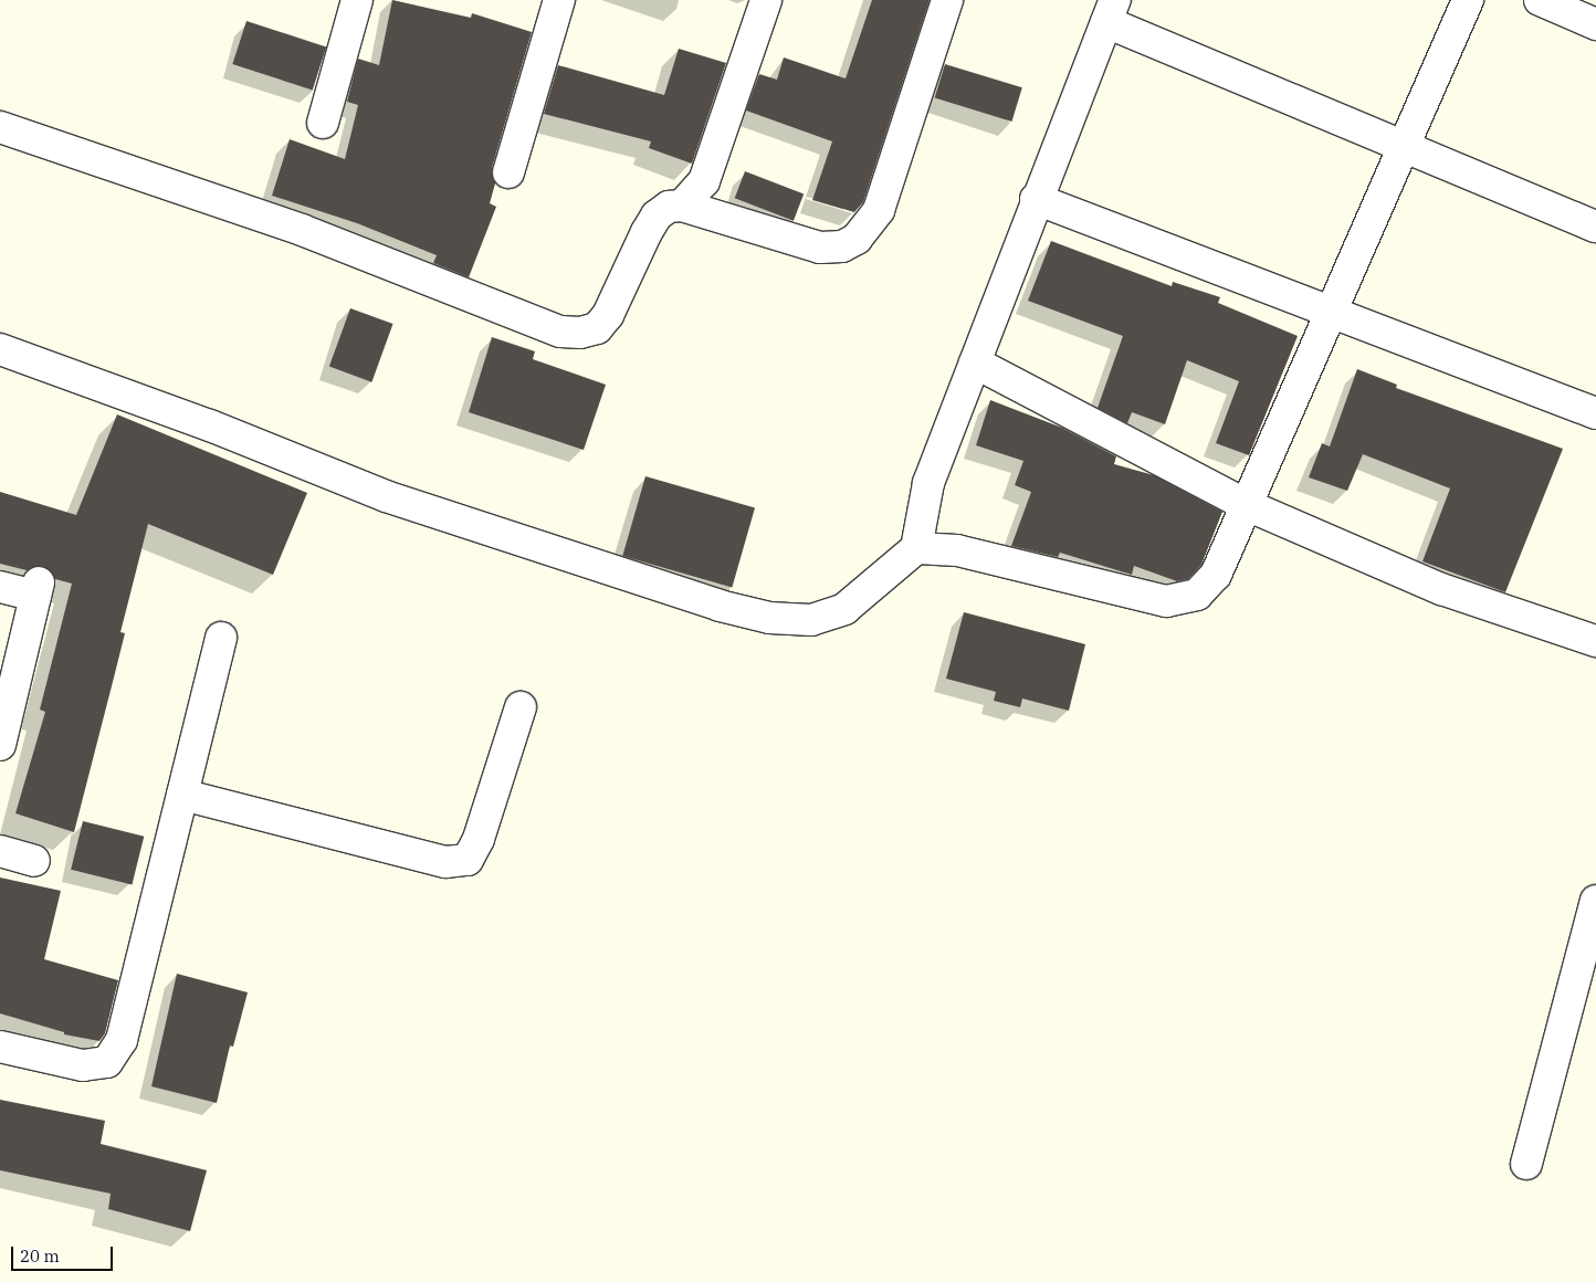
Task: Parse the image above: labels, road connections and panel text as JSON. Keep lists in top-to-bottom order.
{
  "scale_bar": "20 m"
}
